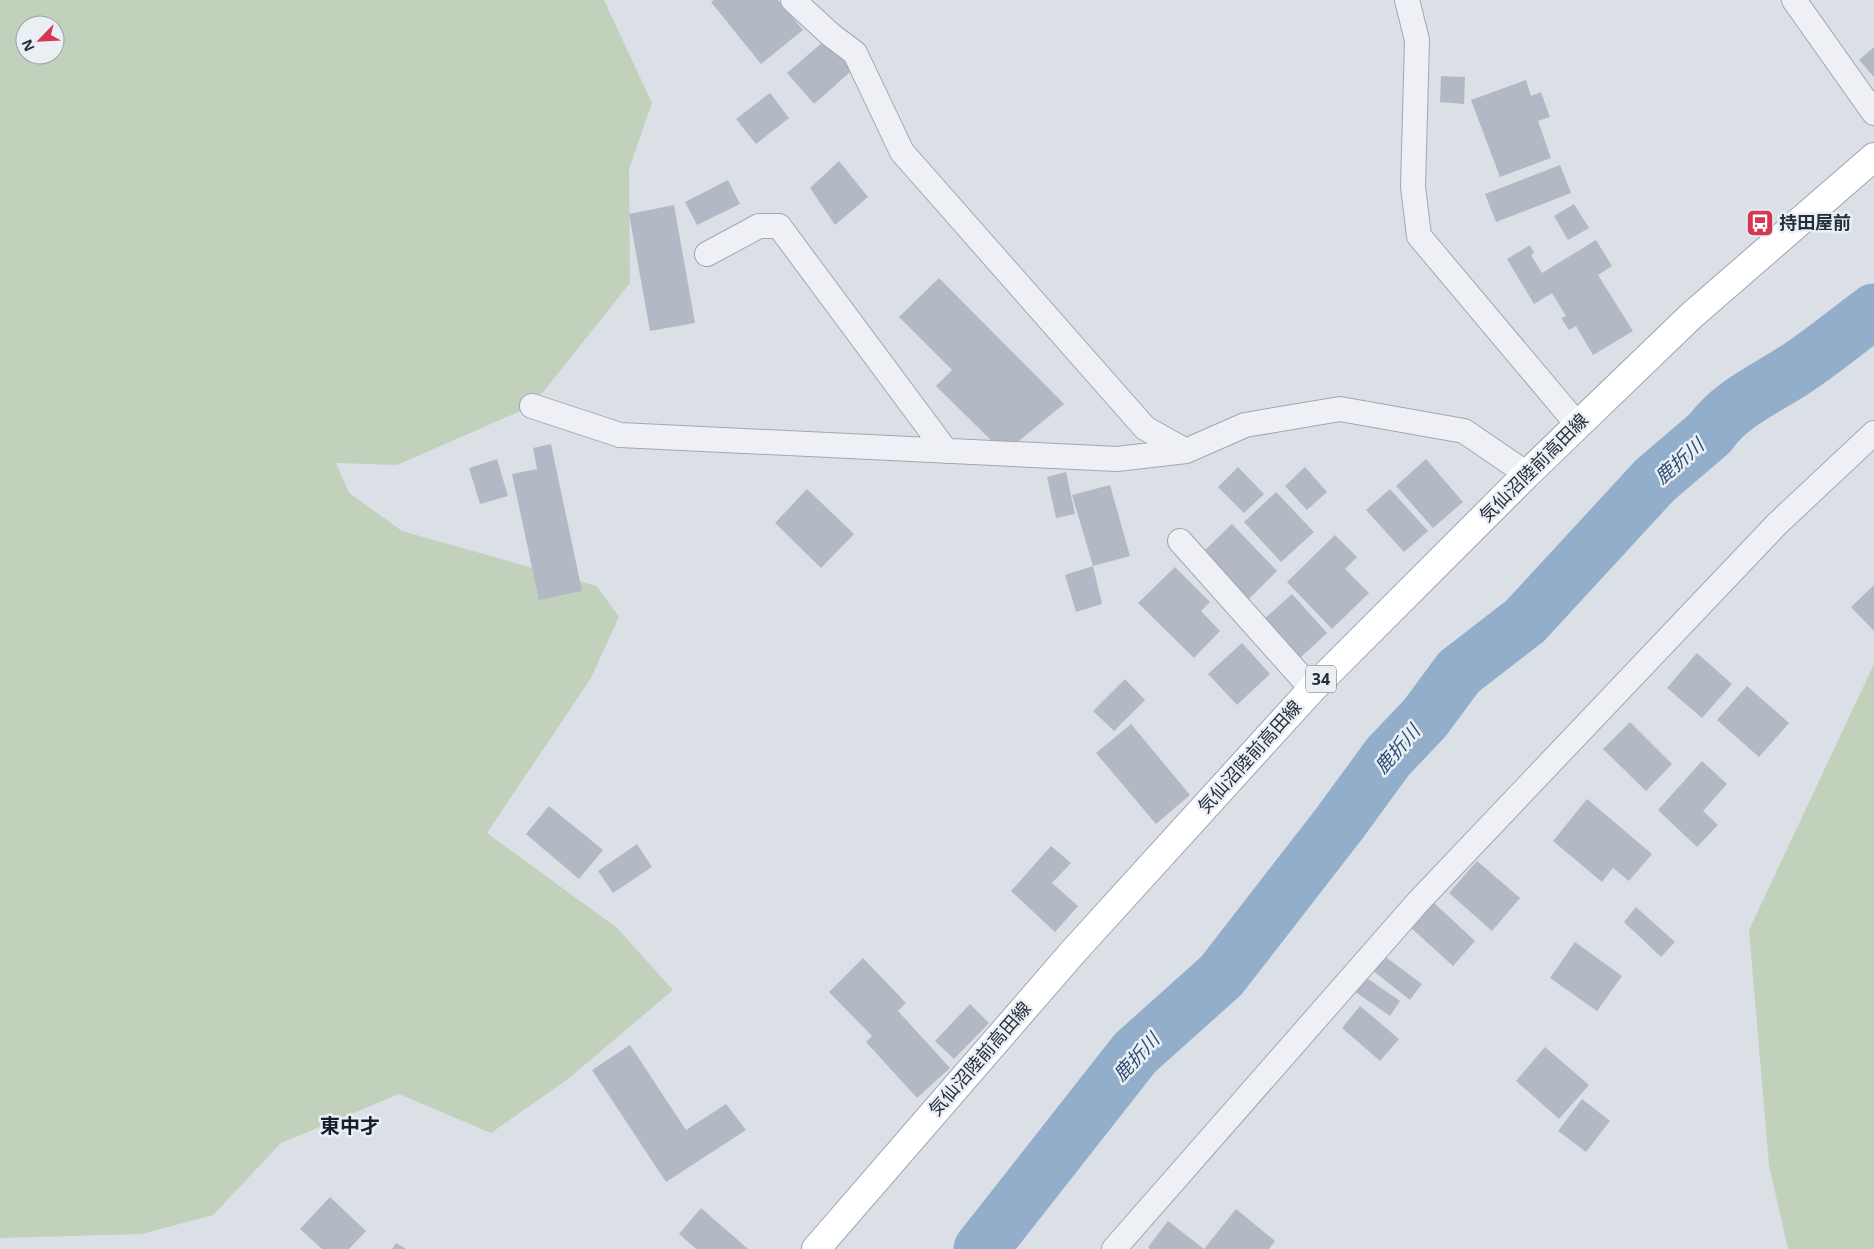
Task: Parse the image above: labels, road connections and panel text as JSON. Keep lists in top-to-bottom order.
{
  "streets": {
    "main road": ["気仙沼陸前高田線", "34"]
  },
  "districts": ["東中才"],
  "water": ["鹿折川"],
  "places": {
    "bus stop": ["持田屋前"]
  },
  "north": "bottom left"
}
